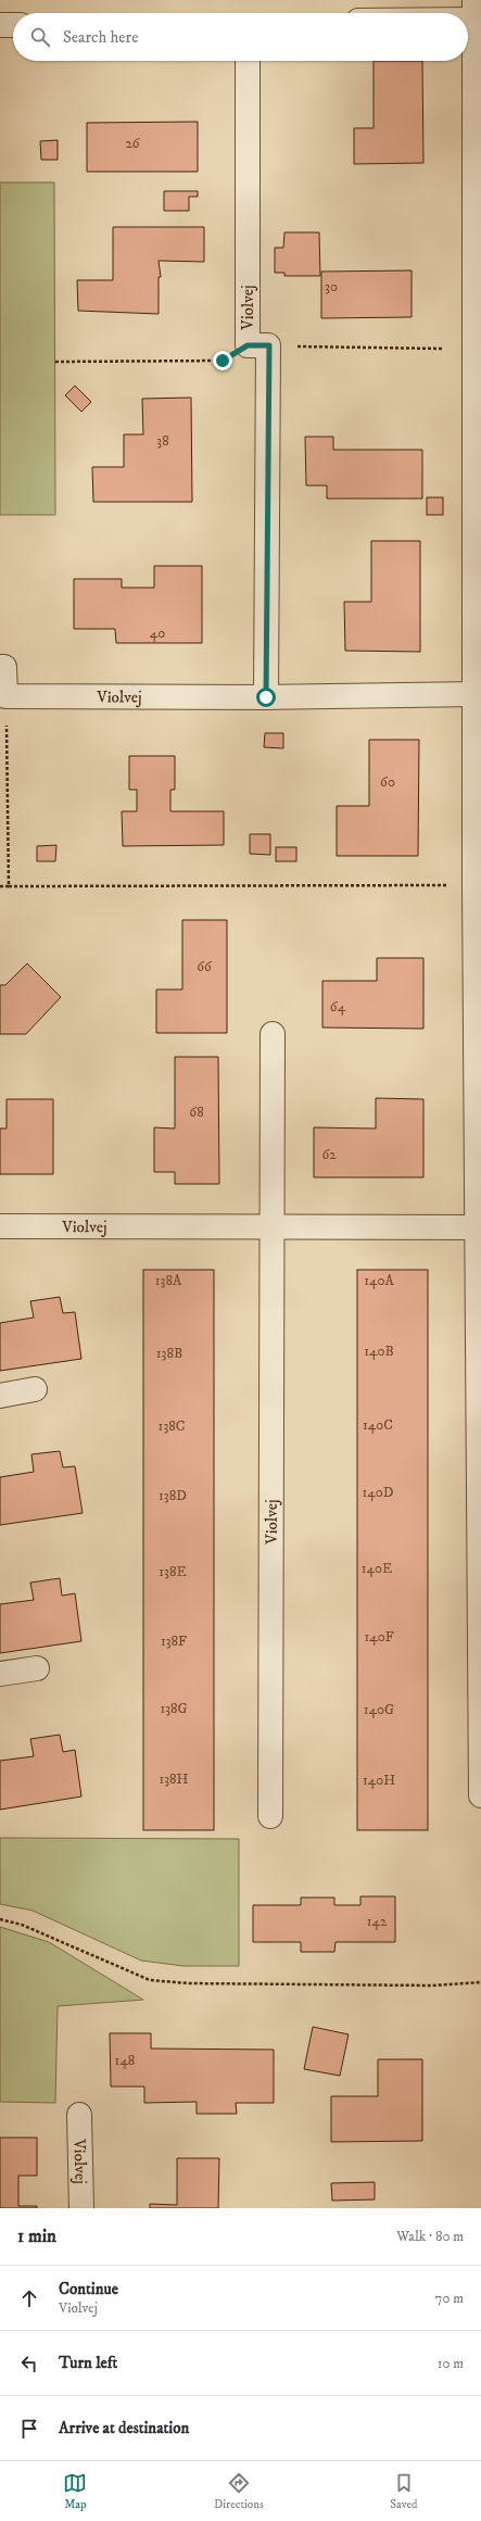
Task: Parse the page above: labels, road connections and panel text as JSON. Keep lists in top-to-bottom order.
{
  "streets": {
    "street": ["Violvej"]
  },
  "house_numbers": [
    "26",
    "30",
    "38",
    "40",
    "60",
    "66",
    "64",
    "68",
    "62",
    "138A",
    "140A",
    "140B",
    "138B",
    "140C",
    "138C",
    "140D",
    "138D",
    "140E",
    "138E",
    "140F",
    "138F",
    "138G",
    "140G",
    "138H",
    "140H",
    "142",
    "148"
  ],
  "page": {
    "search": "Search here",
    "heading": ["1 min", "Walk · 80 m"],
    "list": [
      ["Continue", "Violvej", "70 m"],
      ["Turn left", "10 m"],
      "Arrive at destination"
    ],
    "nav": ["Map", "Directions", "Saved"]
  }
}
